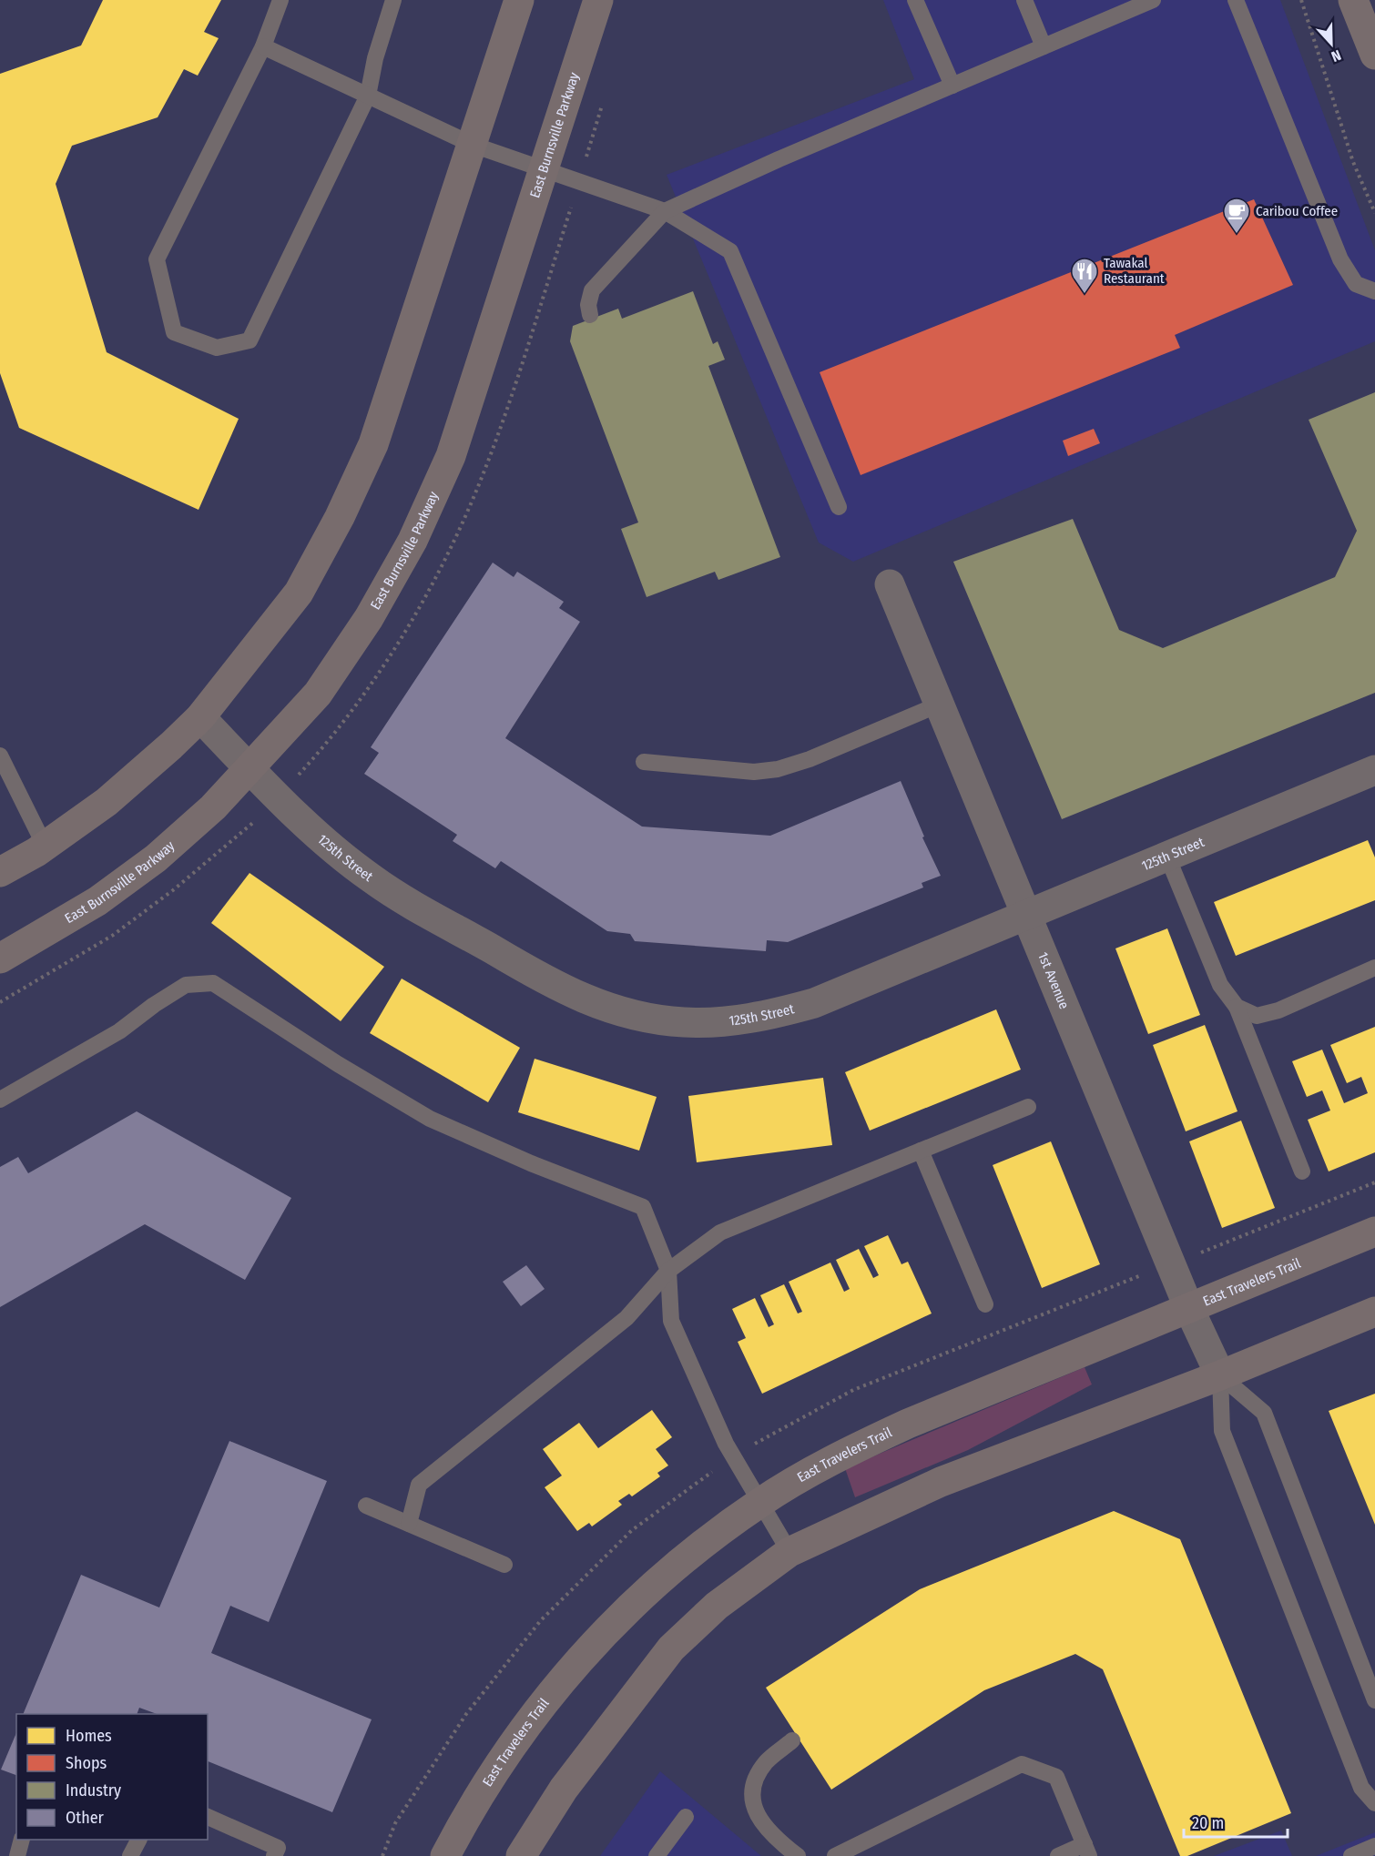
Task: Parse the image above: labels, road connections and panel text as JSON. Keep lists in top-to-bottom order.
{
  "streets": {
    "street": [
      "East Burnsville Parkway",
      "125th Street",
      "1st Avenue",
      "East Travelers Trail"
    ]
  },
  "crossings": [
    ["East Burnsville Parkway", "125th Street"],
    ["125th Street", "1st Avenue"],
    ["1st Avenue", "East Travelers Trail"]
  ],
  "places": {
    "cafe": ["Caribou Coffee"],
    "restaurant": ["Tawakal Restaurant"]
  },
  "legend": [
    "Homes",
    "Shops",
    "Industry",
    "Other"
  ],
  "scale_bar": "20 m",
  "north": "bottom"
}
